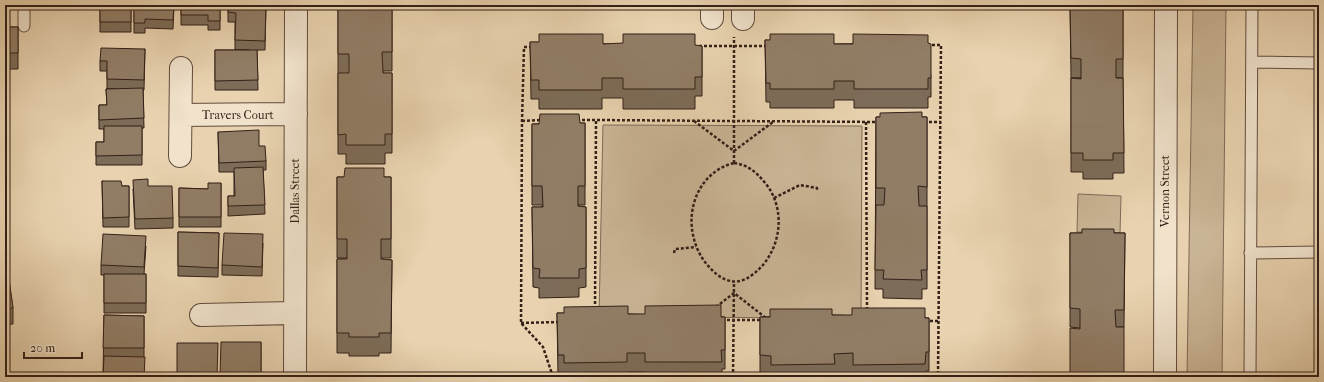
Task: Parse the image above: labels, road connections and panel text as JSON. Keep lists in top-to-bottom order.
{
  "streets": {
    "street": ["Travers Court", "Dallas Street", "Vernon Street"]
  },
  "crossings": [
    ["Travers Court", "Dallas Street"]
  ],
  "scale_bar": "20 m"
}
